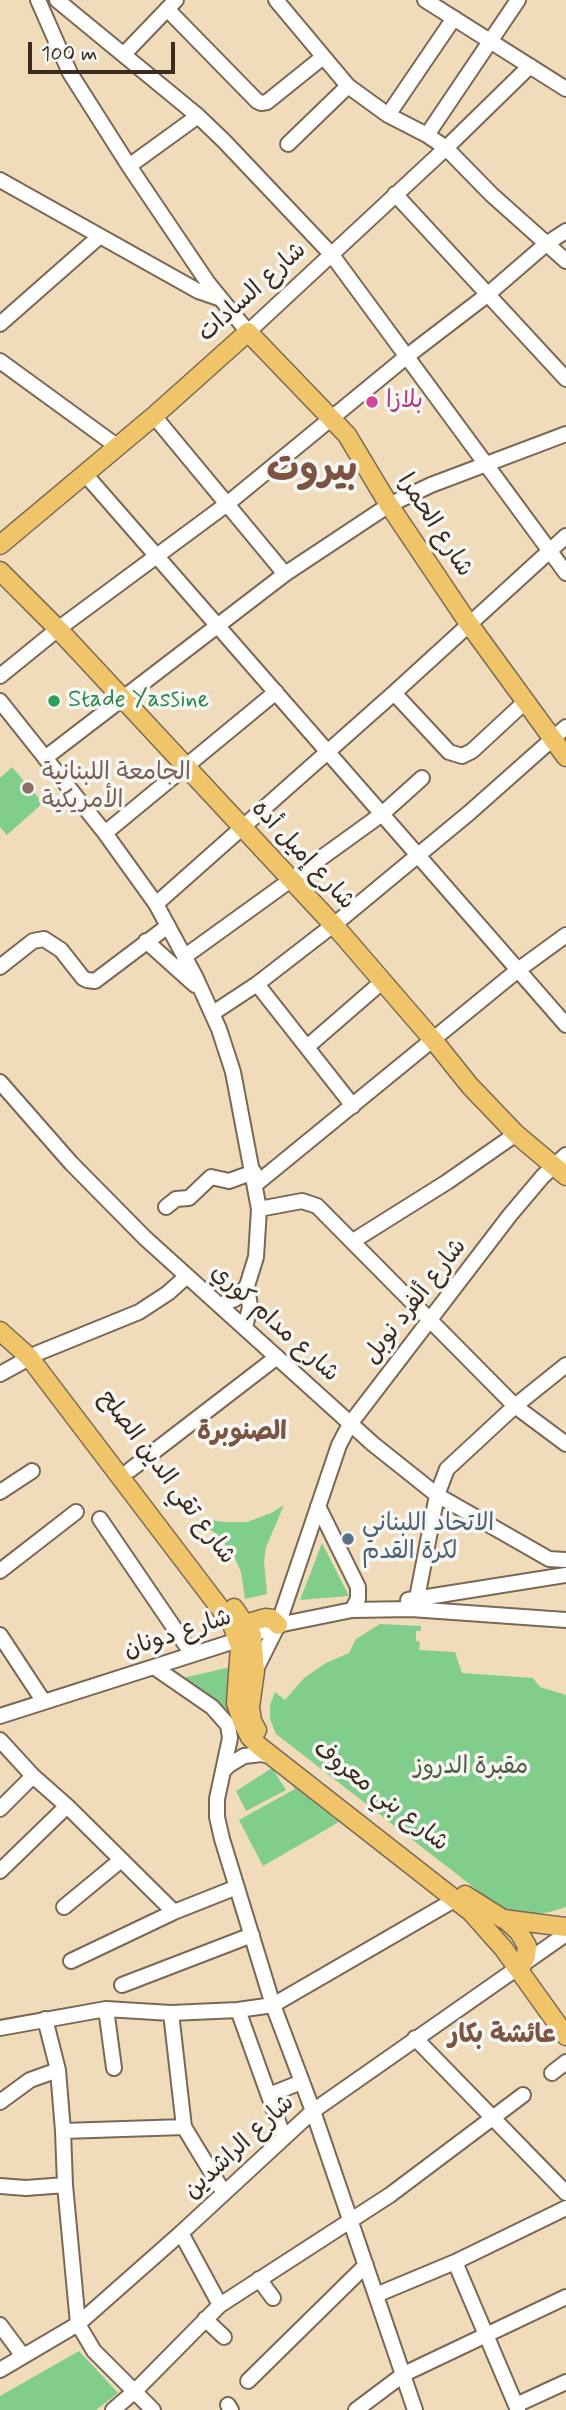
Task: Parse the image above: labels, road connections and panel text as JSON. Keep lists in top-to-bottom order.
{
  "streets": {
    "main road": [
      "شارع السادات",
      "شارع الحمرا",
      "شارع إميل أده",
      "شارع تقي الدين الصلح",
      "شارع بني معروف"
    ],
    "street": [
      "شارع ألفرد نوبل",
      "شارع مدام كوري",
      "شارع دونان",
      "شارع الراشدين"
    ]
  },
  "crossings": [
    ["شارع السادات", "شارع الحمرا"],
    ["شارع إميل أده", "شارع ألفرد نوبل"],
    ["شارع ألفرد نوبل", "شارع مدام كوري"],
    ["شارع ألفرد نوبل", "شارع بني معروف"],
    ["شارع تقي الدين الصلح", "شارع دونان"],
    ["شارع تقي الدين الصلح", "شارع بني معروف"],
    ["شارع دونان", "شارع بني معروف"],
    ["شارع بني معروف", "شارع الراشدين"]
  ],
  "districts": ["بيروت", "الصنوبرة", "عائشة بكار"],
  "parks": ["مقبرة الدروز"],
  "places": [
    "بلازا",
    "Stade Yassine",
    "الجامعة اللبنانية الأمريكية",
    "الاتحاد اللبناني لكرة القدم"
  ],
  "scale_bar": "100 m"
}
